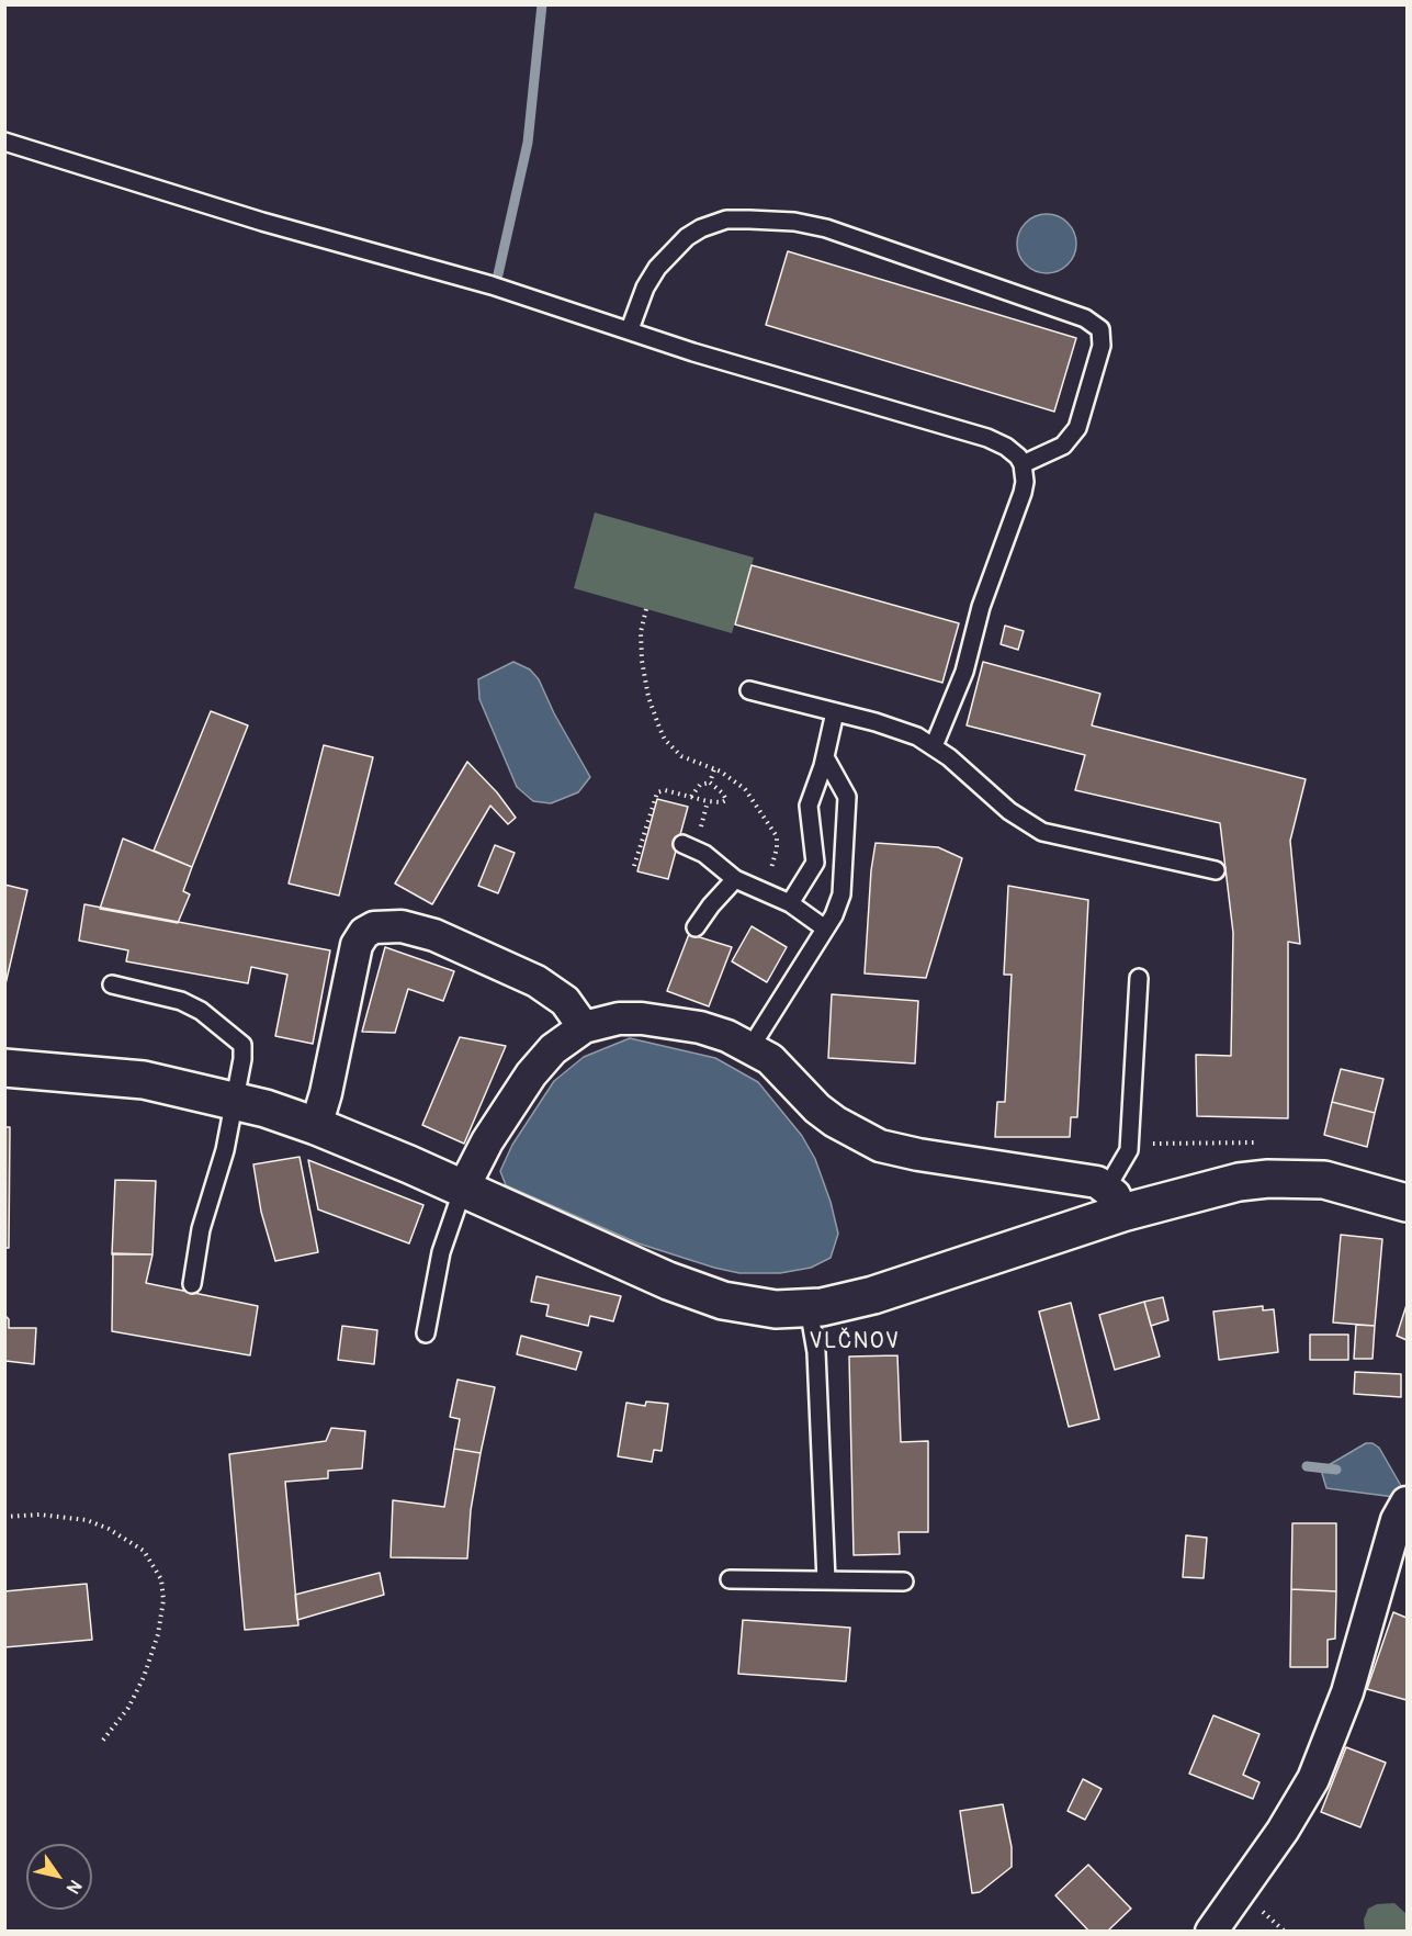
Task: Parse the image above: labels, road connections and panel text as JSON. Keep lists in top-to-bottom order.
{
  "districts": ["VLČNOV"],
  "north": "bottom right"
}
